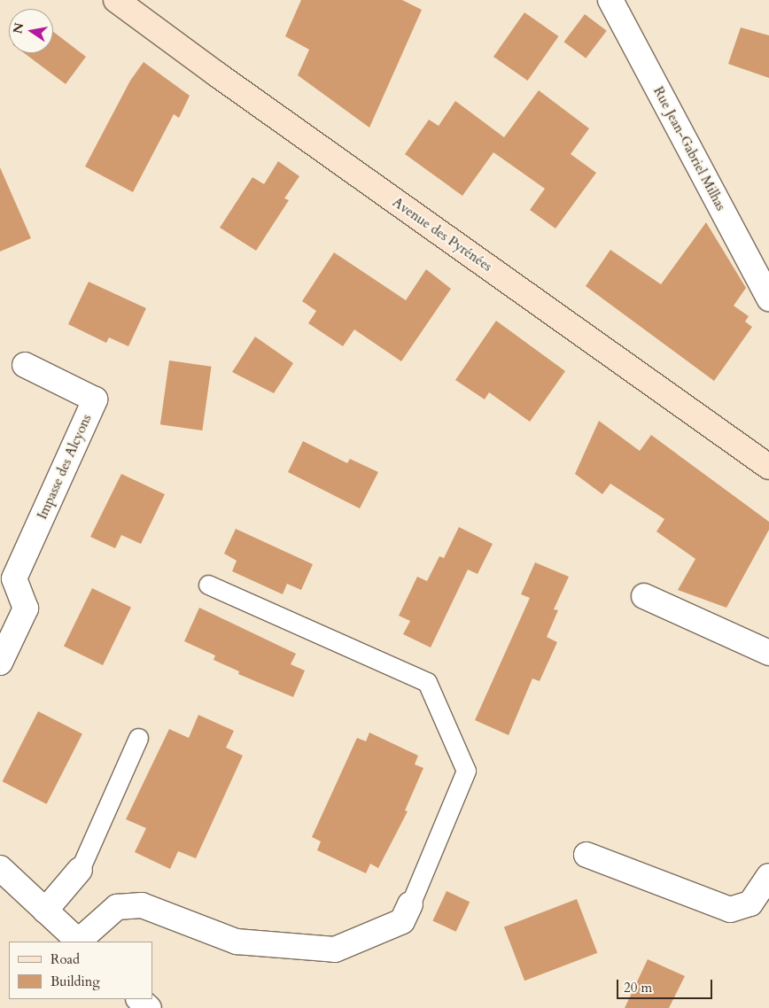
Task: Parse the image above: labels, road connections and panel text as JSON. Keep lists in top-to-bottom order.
{
  "streets": {
    "main road": ["Avenue des Pyrénées"],
    "street": ["Rue Jean-Gabriel Milhas", "Impasse des Alcyons"]
  },
  "legend": ["Road", "Building"],
  "scale_bar": "20 m",
  "north": "left"
}
